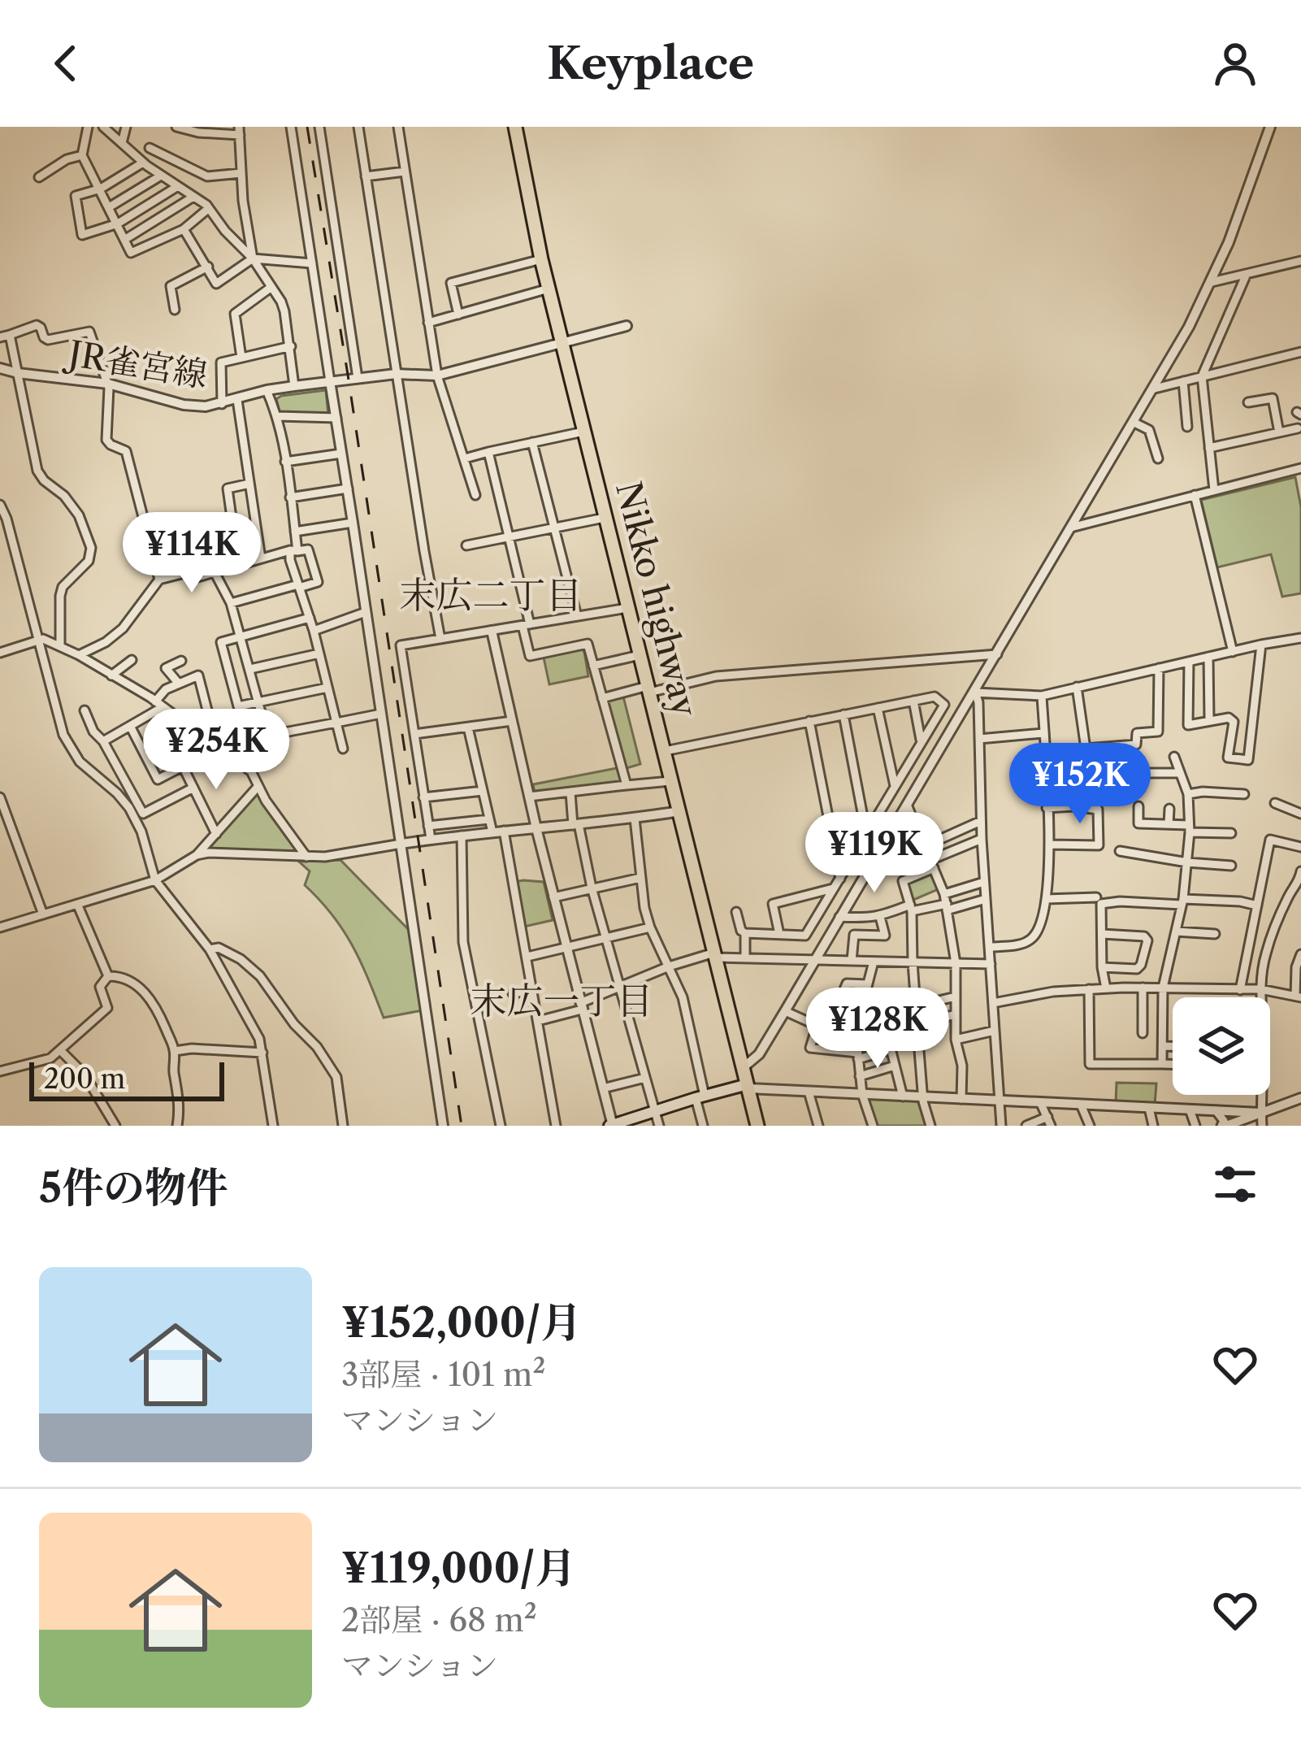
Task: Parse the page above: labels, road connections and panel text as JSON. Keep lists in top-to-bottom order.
{
  "streets": {
    "highway": ["Nikko highway"],
    "street": ["JR雀宮線"]
  },
  "crossings": [
    ["JR雀宮線", "Nikko highway"]
  ],
  "districts": ["末広二丁目", "末広一丁目"],
  "scale_bar": "200 m",
  "page": {
    "header": "Keyplace",
    "price": [
      "¥114K",
      "¥254K",
      "¥152K",
      "¥119K",
      "¥128K"
    ],
    "scale": "200 m",
    "heading": "5件の物件",
    "list": [
      {
        "name": "¥152,000/月",
        "note": "3部屋 · 101 m² · マンション"
      },
      {
        "name": "¥119,000/月",
        "note": "2部屋 · 68 m² · マンション"
      }
    ]
  }
}
